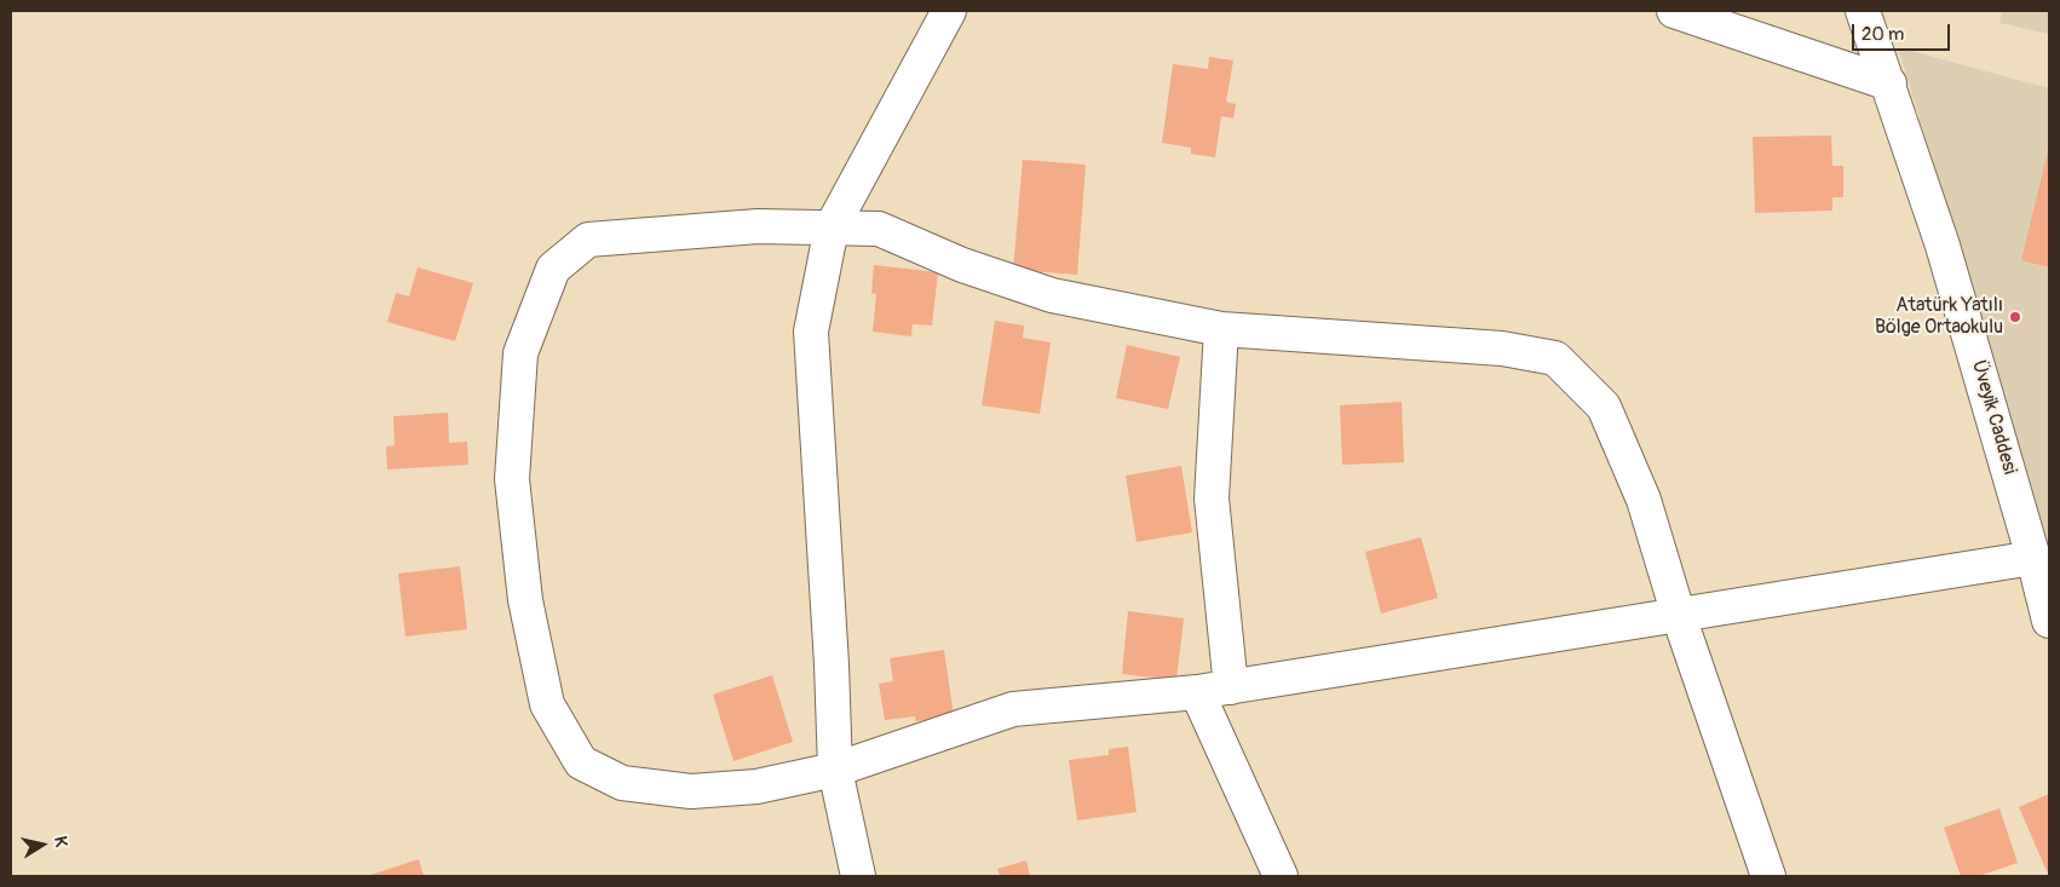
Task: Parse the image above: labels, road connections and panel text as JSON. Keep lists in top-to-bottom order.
{
  "streets": {
    "street": ["Üveyik Caddesi"]
  },
  "places": ["Atatürk Yatılı Bölge Ortaokulu"],
  "scale_bar": "20 m",
  "north": "right"
}
